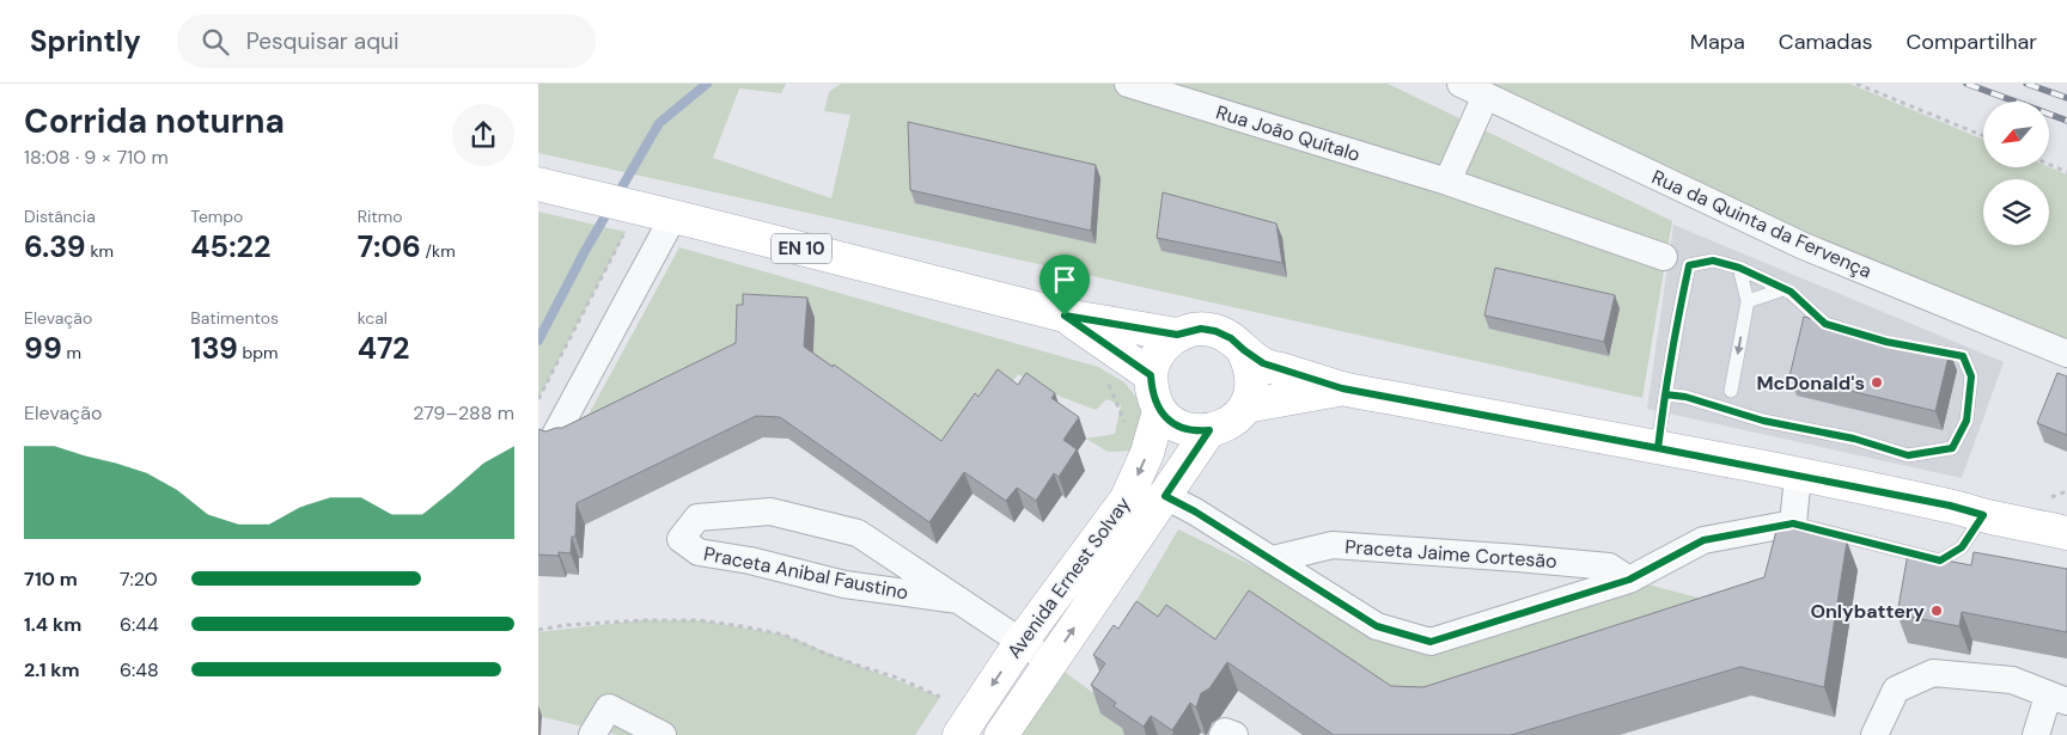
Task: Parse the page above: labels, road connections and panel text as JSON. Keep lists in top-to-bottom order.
{
  "streets": {
    "main road": ["EN 10", "Avenida Ernest Solvay"],
    "street": [
      "Rua João Quítalo",
      "Rua da Quinta da Fervença",
      "Praceta Jaime Cortesão",
      "Praceta Anibal Faustino"
    ]
  },
  "crossings": [
    ["EN 10", "Avenida Ernest Solvay"],
    ["Praceta Jaime Cortesão", "Avenida Ernest Solvay"],
    ["Praceta Anibal Faustino", "Avenida Ernest Solvay"]
  ],
  "places": ["McDonald's", "Onlybattery"],
  "north": "bottom left",
  "page": {
    "header": "Sprintly",
    "search": "Pesquisar aqui",
    "nav": ["Mapa", "Camadas", "Compartilhar"],
    "heading": ["Corrida noturna", "18:08 · 9 × 710 m"],
    "stats": [
      ["Distância", "6.39 km"],
      ["Tempo", "45:22"],
      ["Ritmo", "7:06 /km"],
      ["Elevação", "99 m"],
      ["Batimentos", "139 bpm"],
      ["kcal", "472"]
    ],
    "chart": ["Elevação", "279–288 m"],
    "list": [
      {
        "name": "710 m",
        "note": "7:20"
      },
      {
        "name": "1.4 km",
        "note": "6:44"
      },
      {
        "name": "2.1 km",
        "note": "6:48"
      }
    ]
  }
}
